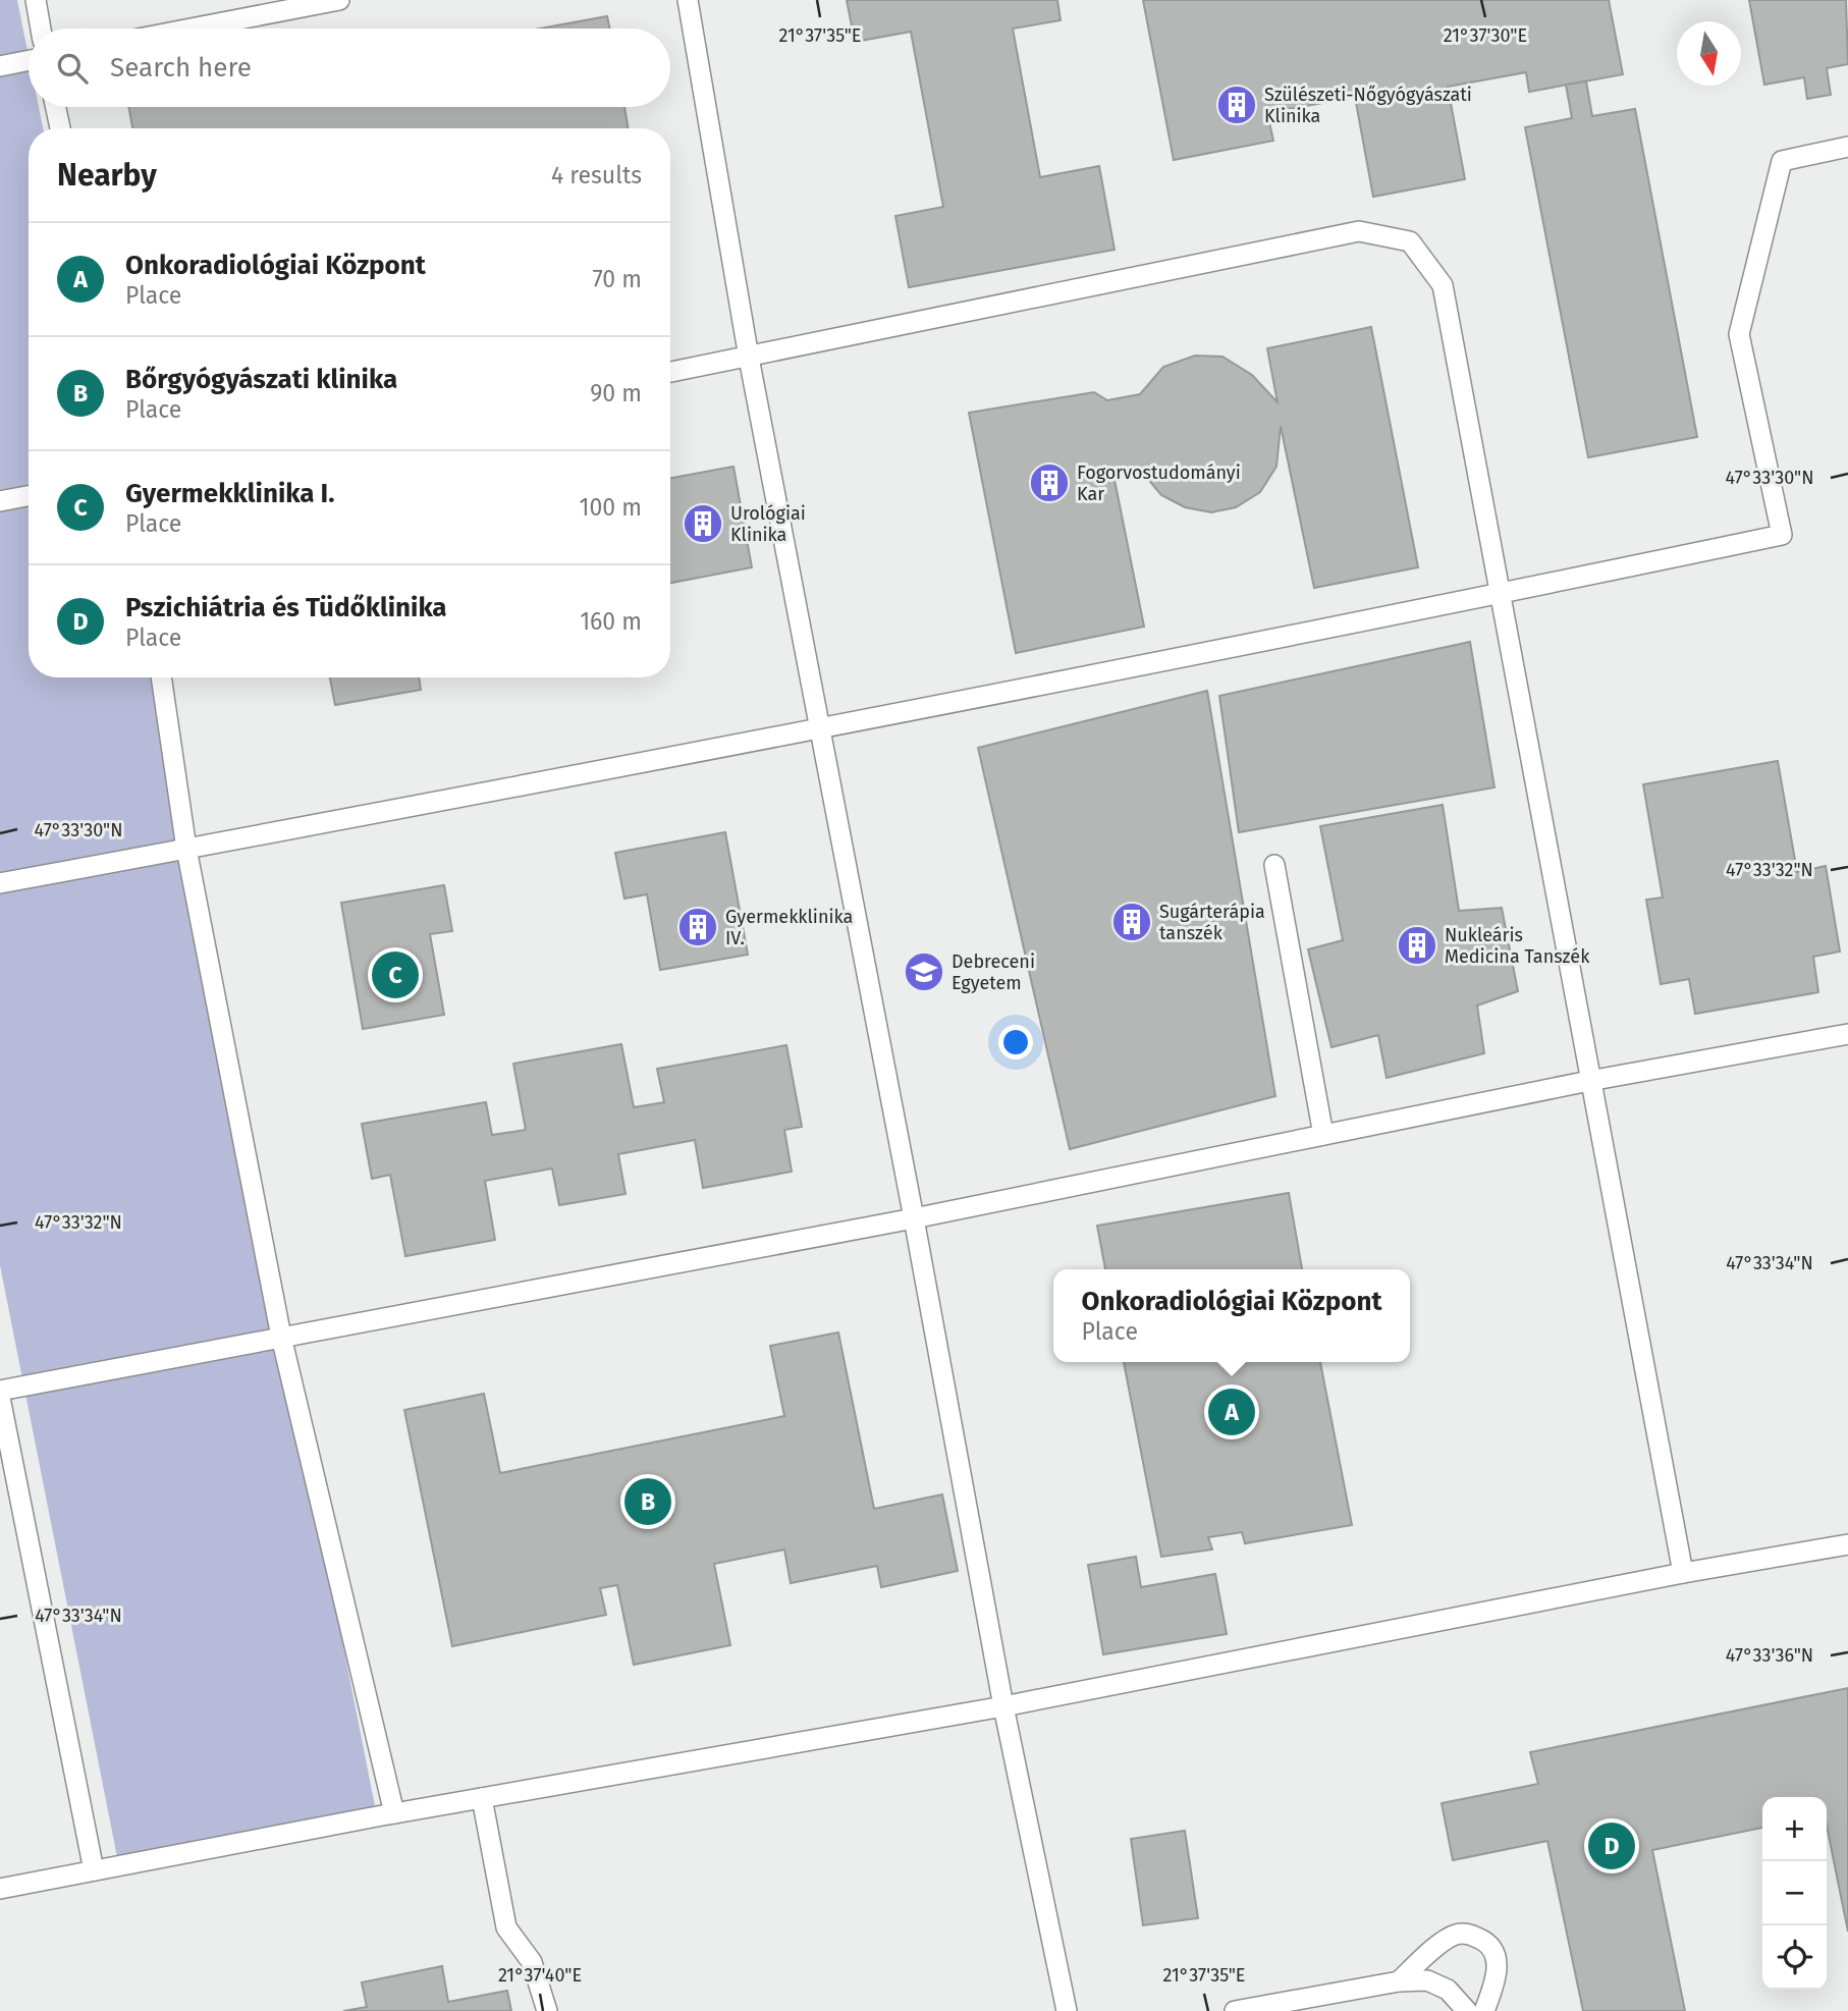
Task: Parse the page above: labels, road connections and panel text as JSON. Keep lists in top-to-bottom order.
{
  "places": {
    "building": [
      "Szülészeti-Nőgyógyászati Klinika",
      "Fogorvostudományi Kar",
      "Urológiai Klinika",
      "Sugárterápia tanszék",
      "Gyermekklinika IV.",
      "Nukleáris Medicina Tanszék"
    ],
    "school or university": ["Debreceni Egyetem"]
  },
  "north": "bottom",
  "page": {
    "search": "Search here",
    "heading": ["Nearby", "4 results"],
    "list": [
      {
        "mark": "A",
        "name": "Onkoradiológiai Központ",
        "note": "Place",
        "value": "70 m"
      },
      {
        "mark": "B",
        "name": "Bőrgyógyászati klinika",
        "note": "Place",
        "value": "90 m"
      },
      {
        "mark": "C",
        "name": "Gyermekklinika I.",
        "note": "Place",
        "value": "100 m"
      },
      {
        "mark": "D",
        "name": "Pszichiátria és Tüdőklinika",
        "note": "Place",
        "value": "160 m"
      }
    ],
    "pins": [
      "C",
      "A",
      "B",
      "D"
    ],
    "popup": ["Onkoradiológiai Központ", "Place"],
    "map_buttons": ["+", "−"]
  },
  "coordinates": [
    "21°37'35\"E",
    "21°37'30\"E",
    "47°33'30\"N",
    "47°33'32\"N",
    "47°33'34\"N",
    "47°33'36\"N",
    "21°37'40\"E"
  ]
}
